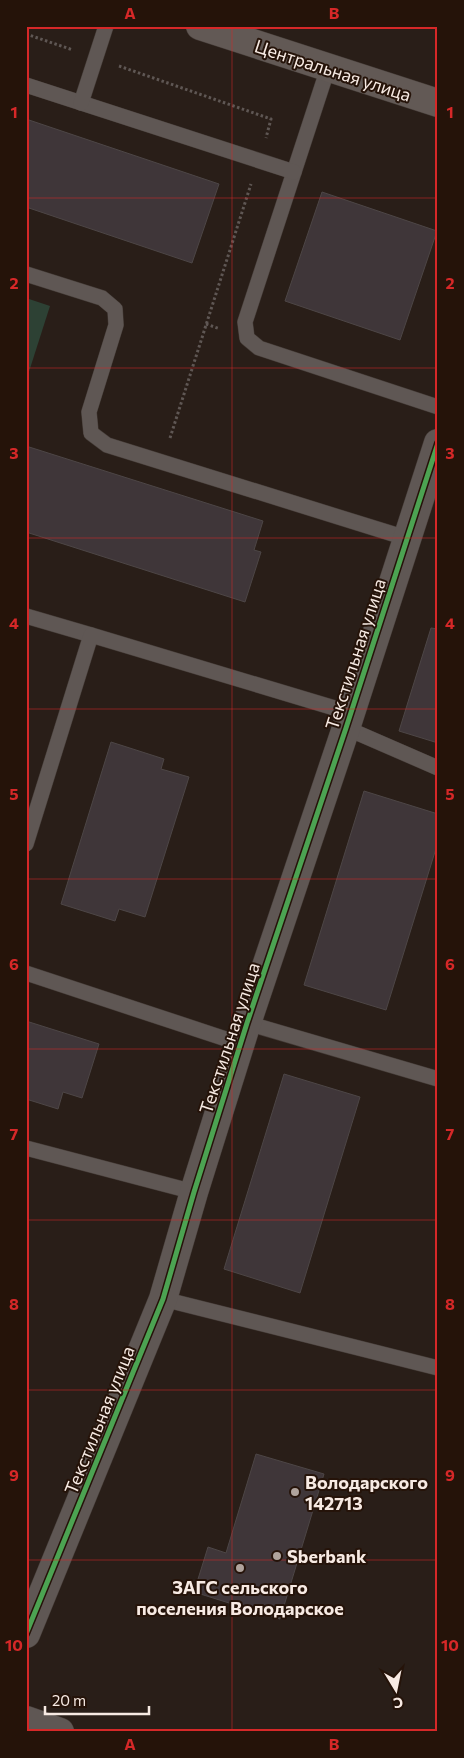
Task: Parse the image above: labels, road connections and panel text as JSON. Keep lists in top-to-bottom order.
{
  "streets": {
    "main road": ["Центральная улица"],
    "street": ["Текстильная улица"]
  },
  "places": ["Володарского 142713", "Sberbank", "ЗАГС сельского поселения Володарское"],
  "scale_bar": "20 m",
  "north": "bottom",
  "grid": {
    "columns": ["A", "B"],
    "rows": [
      "1",
      "2",
      "3",
      "4",
      "5",
      "6",
      "7",
      "8",
      "9",
      "10"
    ]
  }
}
